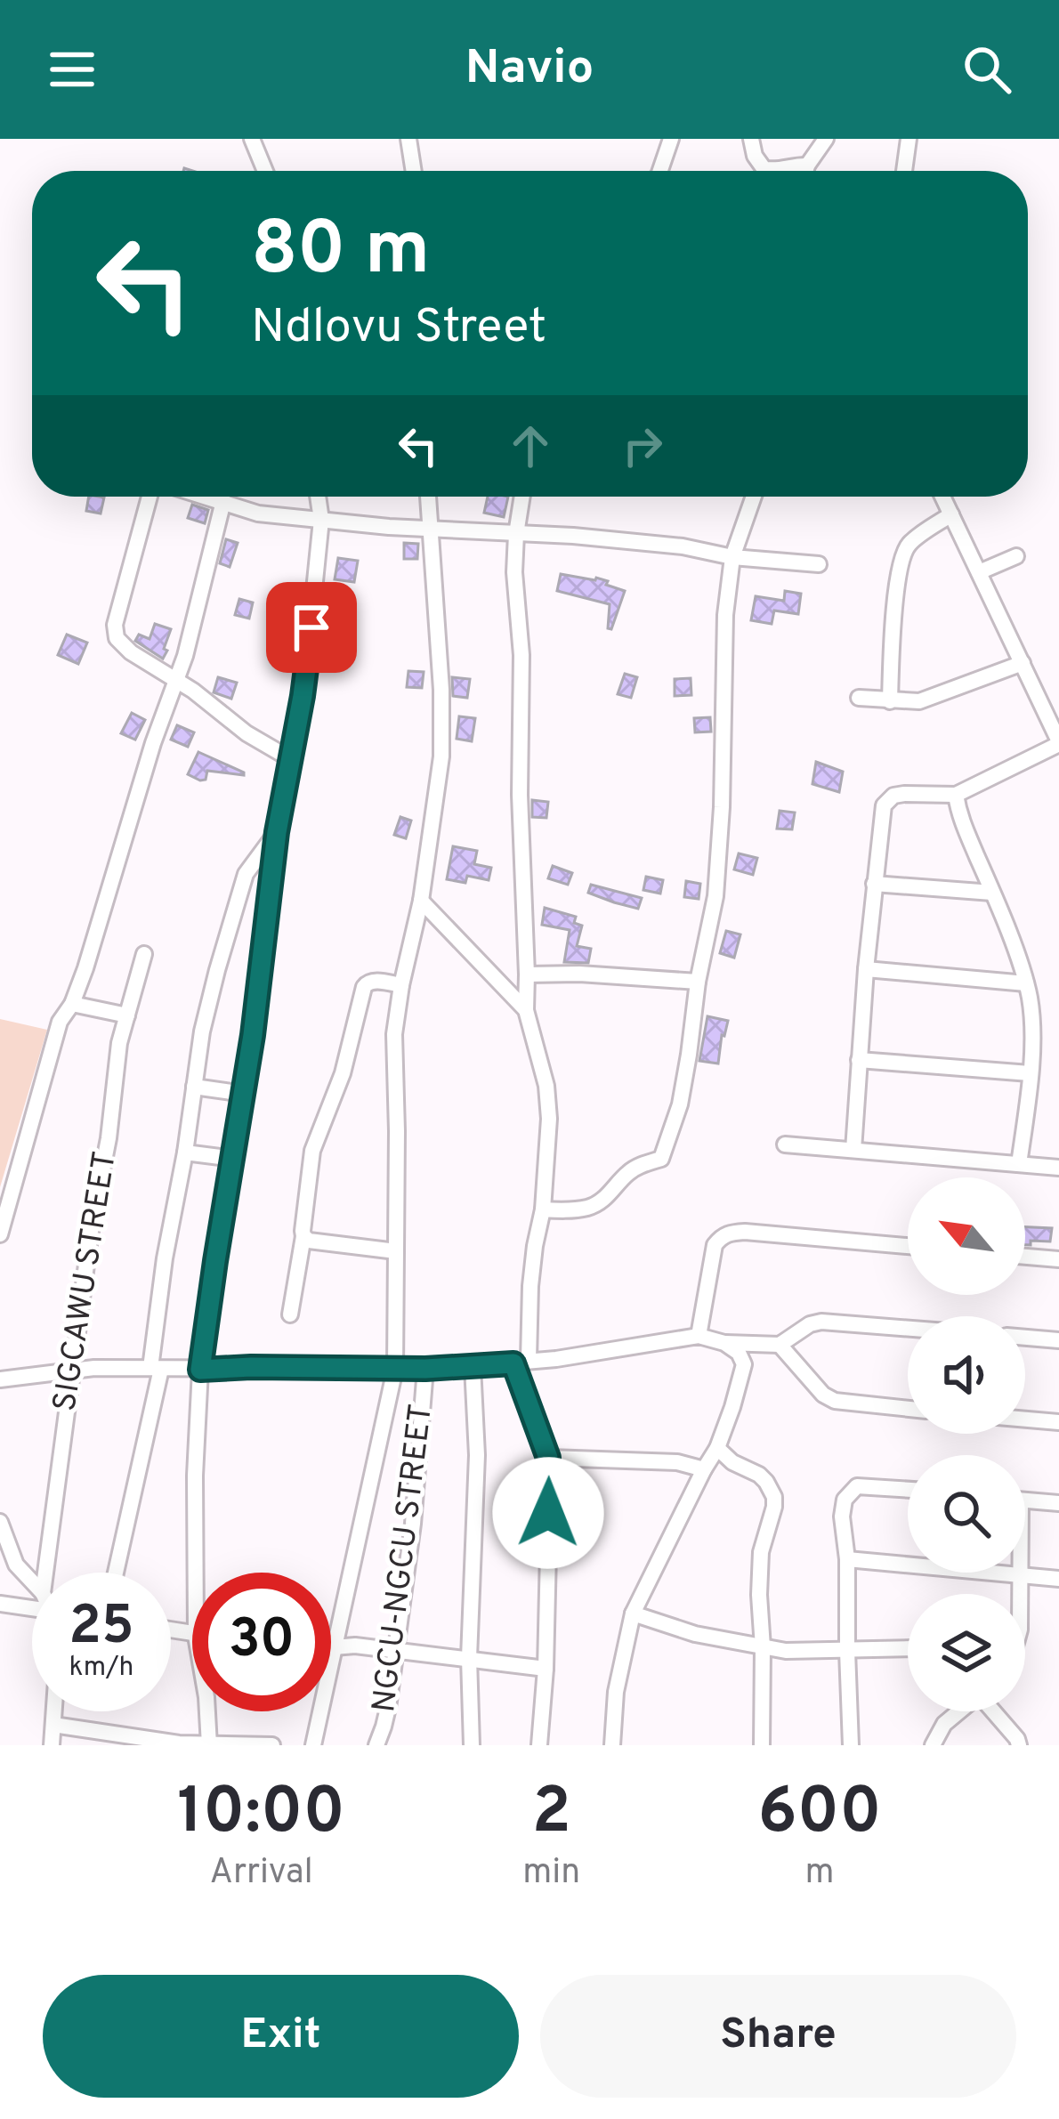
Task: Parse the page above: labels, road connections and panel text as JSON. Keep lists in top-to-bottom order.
{
  "streets": {
    "street": ["SIGCAWU STREET", "NGCU-NGCU STREET"]
  },
  "north": "top left",
  "page": {
    "header": "Navio",
    "turn": ["80 m", "Ndlovu Street"],
    "speed": "25 km/h",
    "limit": "30",
    "eta": [
      "10:00",
      "Arrival",
      "2",
      "min",
      "600",
      "m"
    ],
    "buttons": ["Exit", "Share"]
  }
}
